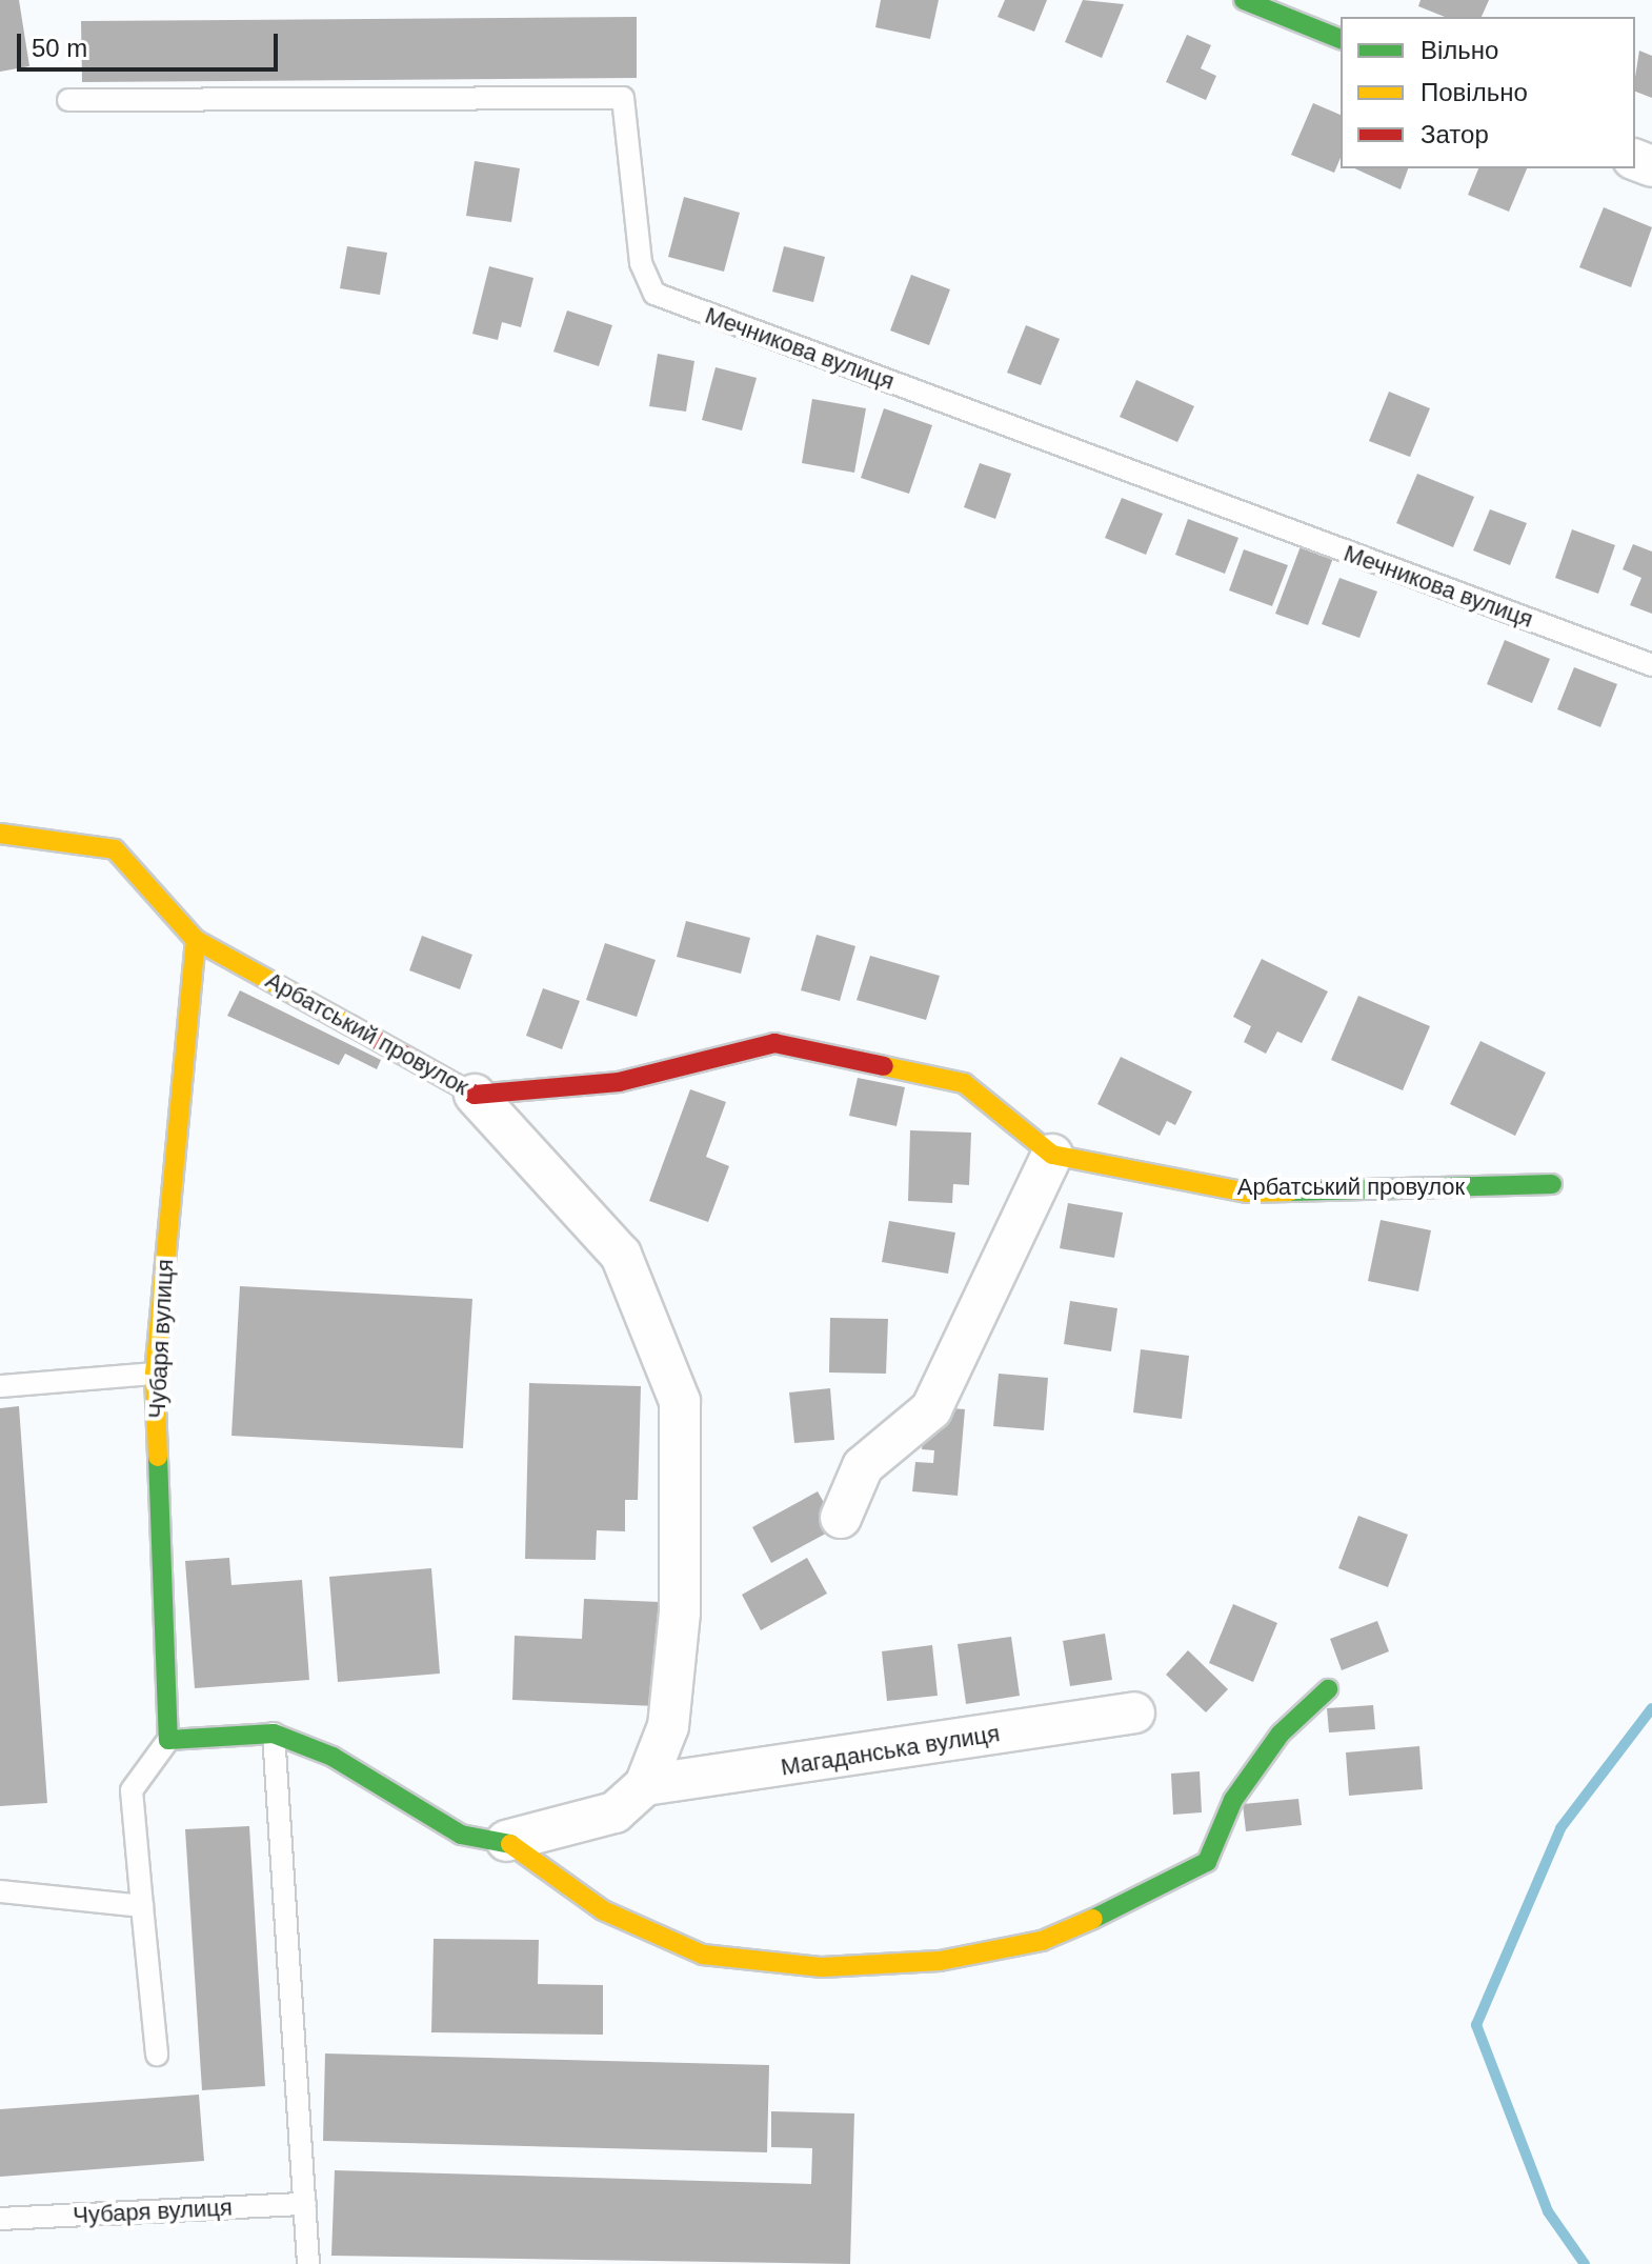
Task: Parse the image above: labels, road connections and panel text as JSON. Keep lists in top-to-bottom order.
{
  "streets": {
    "street": ["Арбатський провулок", "Чубаря вулиця", "Магаданська вулиця"],
    "lane": ["Мечникова вулиця"]
  },
  "crossings": [
    ["Арбатський провулок", "Чубаря вулиця"]
  ],
  "legend": ["Вільно", "Повільно", "Затор"],
  "scale_bar": "50 m"
}
